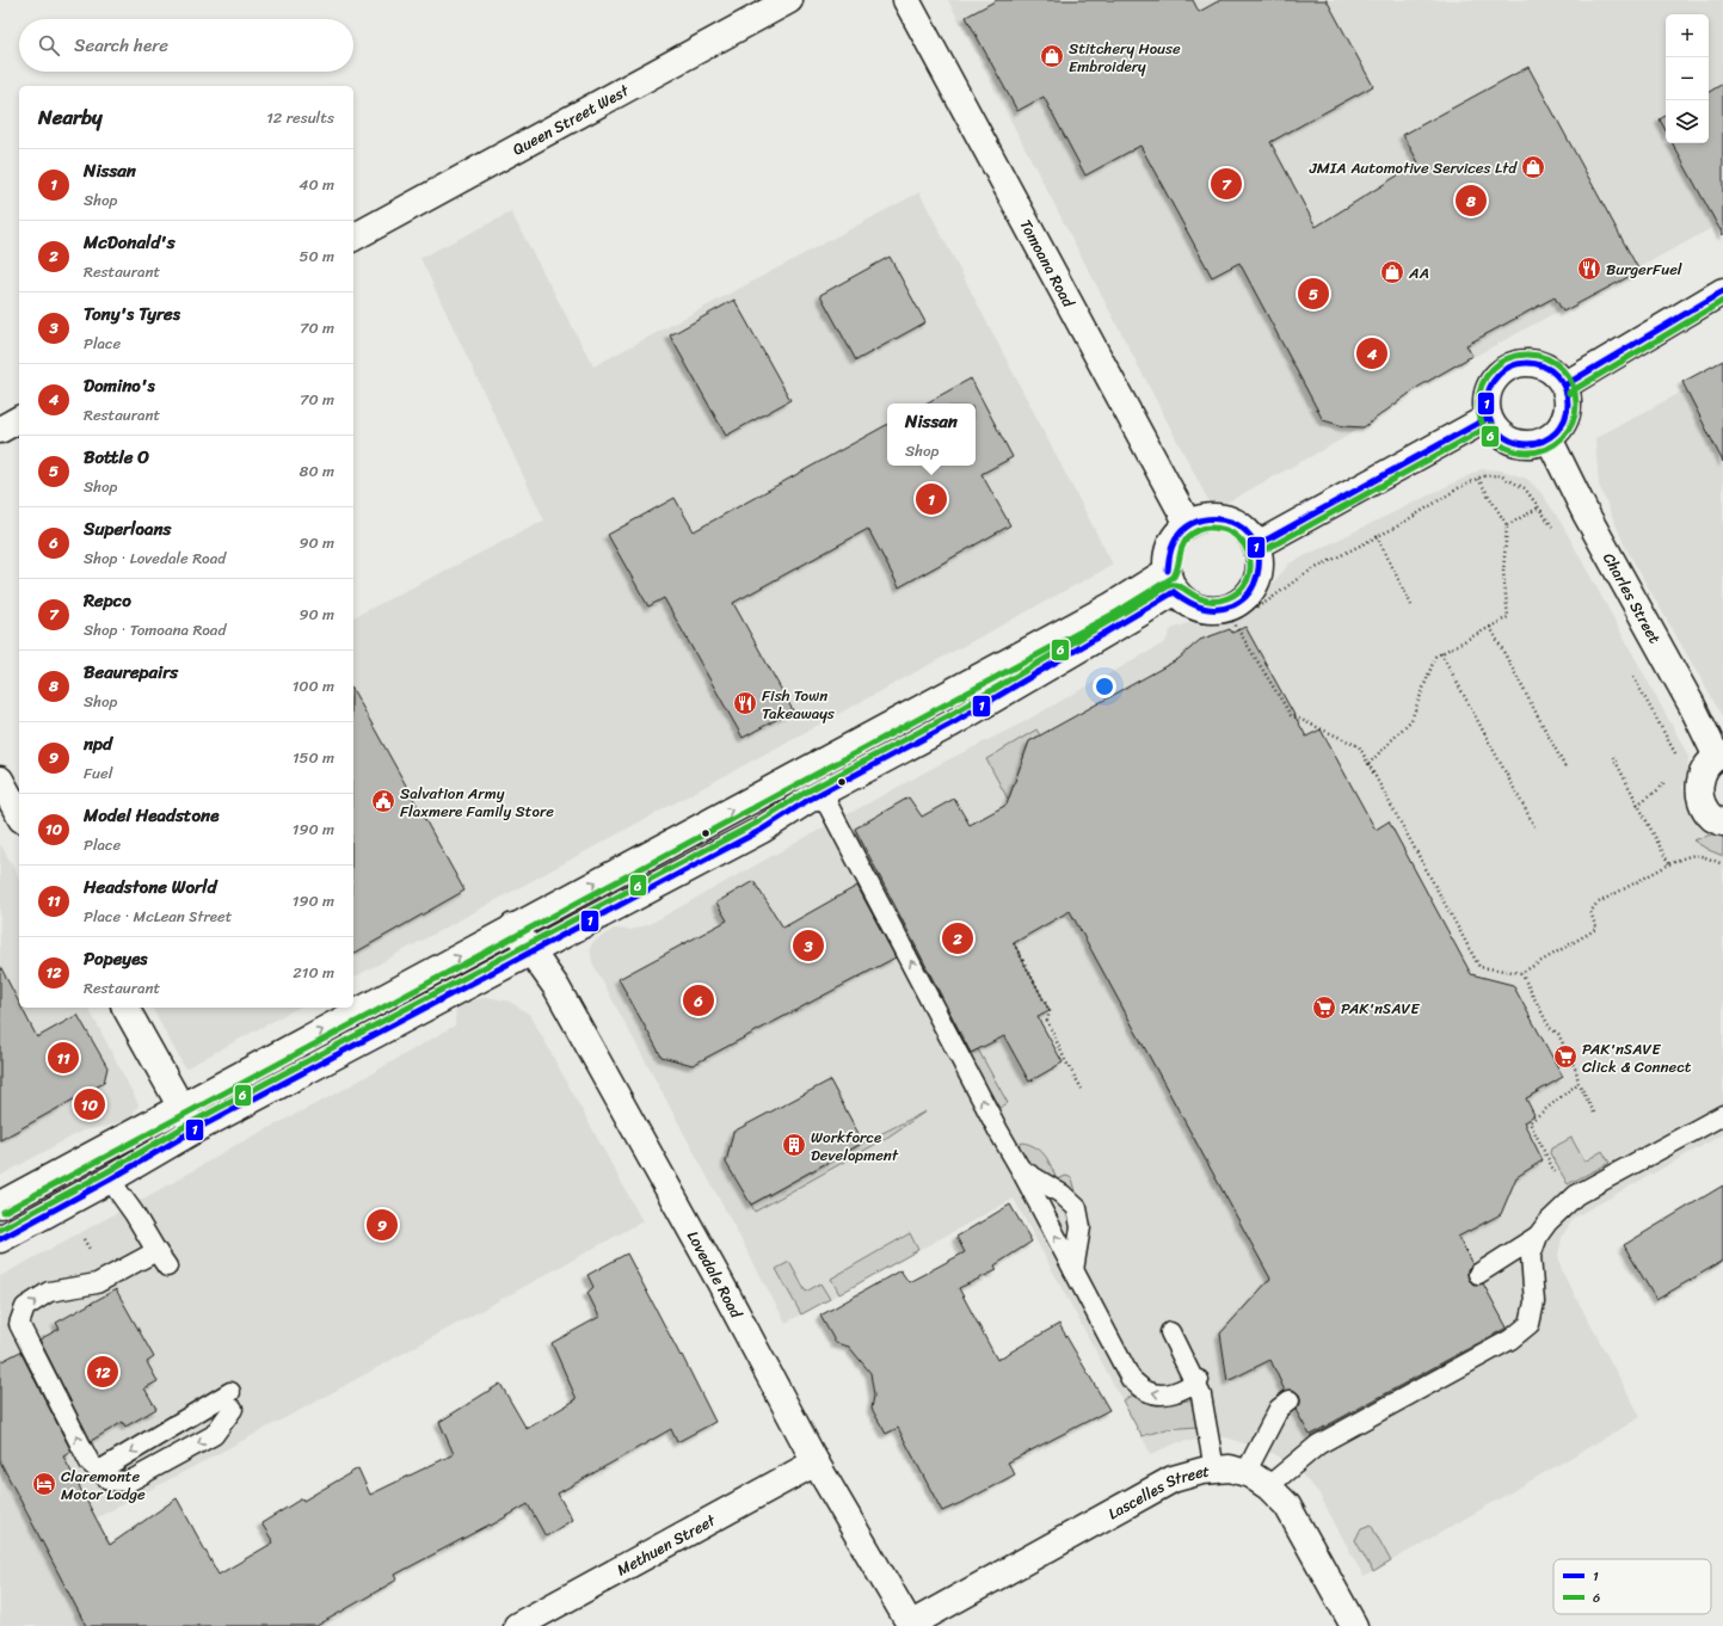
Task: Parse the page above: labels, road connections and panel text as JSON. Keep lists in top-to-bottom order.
{
  "streets": {
    "main road": [
      "Queen Street West",
      "Tomoana Road",
      "Charles Street",
      "Lovedale Road",
      "Lascelles Street",
      "Methuen Street"
    ]
  },
  "crossings": [
    ["Lovedale Road", "Lascelles Street"],
    ["Lovedale Road", "Methuen Street"]
  ],
  "places": {
    "shop": ["Stitchery House Embroidery", "JMIA Automotive Services Ltd", "AA"],
    "restaurant": ["BurgerFuel", "Fish Town Takeaways"],
    "public building": ["Salvation Army Flaxmere Family Store"],
    "supermarket": ["PAK'nSAVE", "PAK'nSAVE Click & Connect"],
    "building": ["Workforce Development"],
    "hotel": ["Claremonte Motor Lodge"]
  },
  "lines": ["transit line 1", "transit line 6"],
  "legend": ["1", "6"],
  "page": {
    "map_buttons": ["+", "−"],
    "search": "Search here",
    "heading": ["Nearby", "12 results"],
    "list": [
      {
        "mark": "1",
        "name": "Nissan",
        "note": "Shop",
        "value": "40 m"
      },
      {
        "mark": "2",
        "name": "McDonald's",
        "note": "Restaurant",
        "value": "50 m"
      },
      {
        "mark": "3",
        "name": "Tony's Tyres",
        "note": "Place",
        "value": "70 m"
      },
      {
        "mark": "4",
        "name": "Domino's",
        "note": "Restaurant",
        "value": "70 m"
      },
      {
        "mark": "5",
        "name": "Bottle O",
        "note": "Shop",
        "value": "80 m"
      },
      {
        "mark": "6",
        "name": "Superloans",
        "note": "Shop · Lovedale Road",
        "value": "90 m"
      },
      {
        "mark": "7",
        "name": "Repco",
        "note": "Shop · Tomoana Road",
        "value": "90 m"
      },
      {
        "mark": "8",
        "name": "Beaurepairs",
        "note": "Shop",
        "value": "100 m"
      },
      {
        "mark": "9",
        "name": "npd",
        "note": "Fuel",
        "value": "150 m"
      },
      {
        "mark": "10",
        "name": "Model Headstone",
        "note": "Place",
        "value": "190 m"
      },
      {
        "mark": "11",
        "name": "Headstone World",
        "note": "Place · McLean Street",
        "value": "190 m"
      },
      {
        "mark": "12",
        "name": "Popeyes",
        "note": "Restaurant",
        "value": "210 m"
      }
    ],
    "pins": [
      "7",
      "8",
      "5",
      "4",
      "1",
      "2",
      "3",
      "6",
      "11",
      "10",
      "9",
      "12"
    ],
    "popup": ["Nissan", "Shop"]
  }
}
